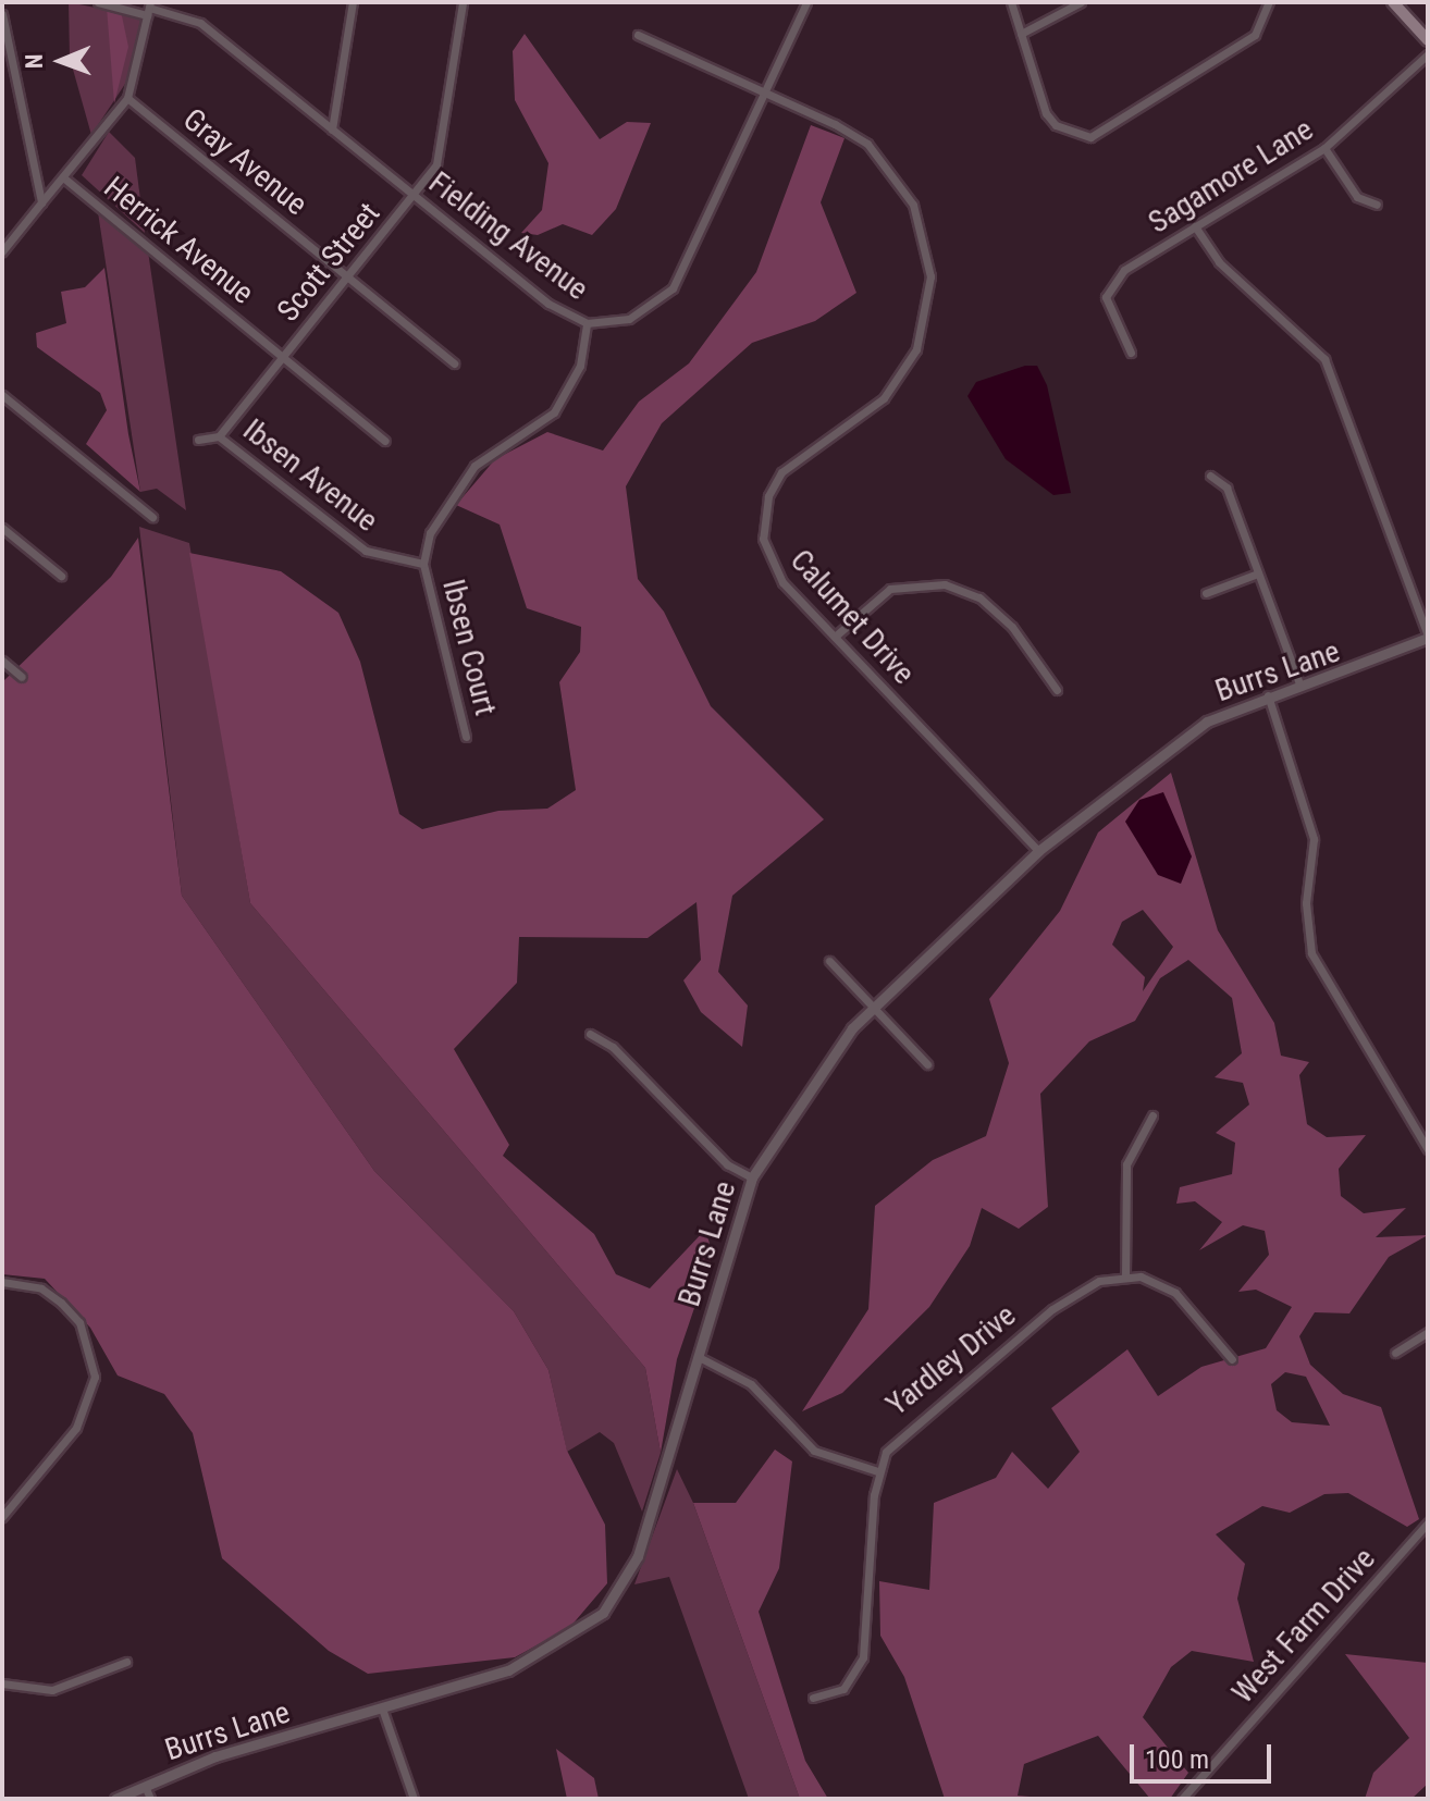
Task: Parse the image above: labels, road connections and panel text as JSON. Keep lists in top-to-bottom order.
{
  "streets": {
    "street": [
      "Gray Avenue",
      "Sagamore Lane",
      "Fielding Avenue",
      "Herrick Avenue",
      "Scott Street",
      "Ibsen Avenue",
      "Calumet Drive",
      "Ibsen Court",
      "Burrs Lane",
      "Yardley Drive",
      "West Farm Drive"
    ]
  },
  "crossings": [
    ["Gray Avenue", "Scott Street"],
    ["Fielding Avenue", "Scott Street"],
    ["Fielding Avenue", "Calumet Drive"],
    ["Fielding Avenue", "Ibsen Court"],
    ["Herrick Avenue", "Scott Street"],
    ["Scott Street", "Ibsen Avenue"],
    ["Ibsen Avenue", "Ibsen Court"],
    ["Calumet Drive", "Burrs Lane"]
  ],
  "scale_bar": "100 m",
  "north": "left"
}
